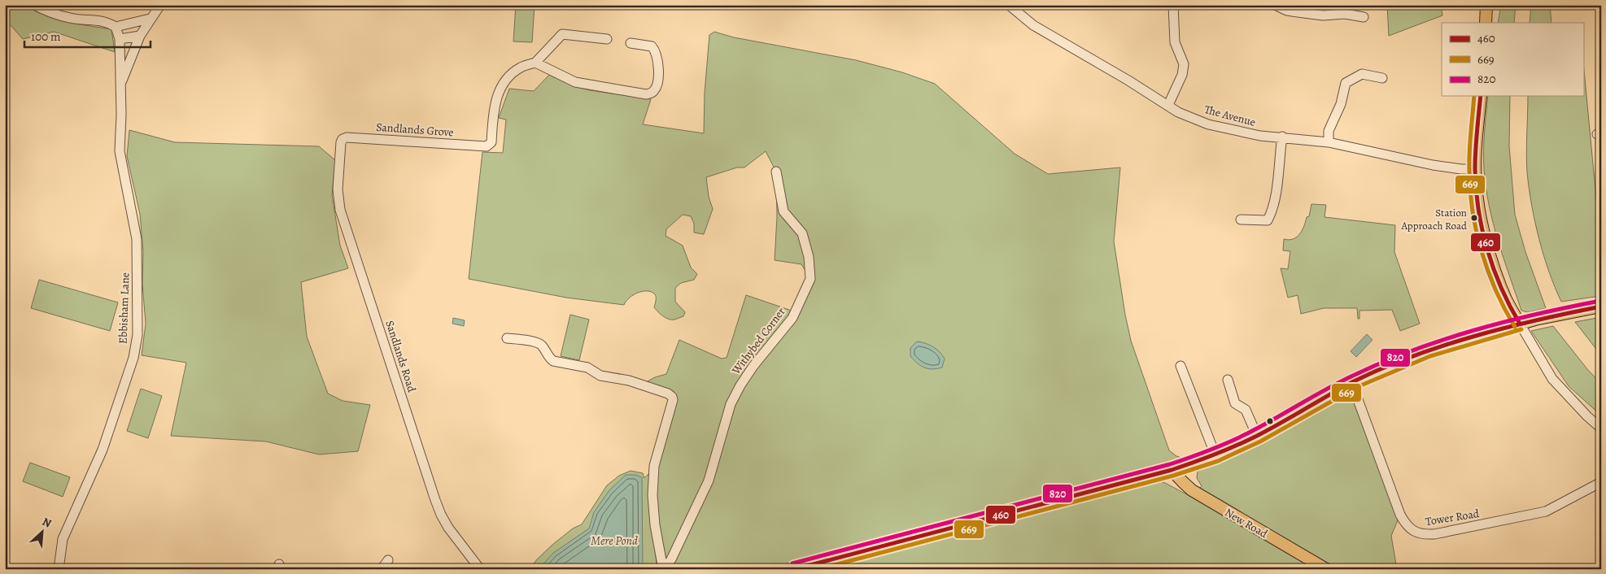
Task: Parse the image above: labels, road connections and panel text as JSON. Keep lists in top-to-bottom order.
{
  "streets": {
    "main road": ["New Road"],
    "street": [
      "The Avenue",
      "Sandlands Grove",
      "Ebbisham Lane",
      "Withybed Corner",
      "Sandlands Road",
      "Tower Road"
    ]
  },
  "crossings": [
    ["Sandlands Grove", "Sandlands Road"]
  ],
  "water": ["Mere Pond"],
  "places": ["Station Approach Road"],
  "lines": ["transit line 460", "transit line 669", "transit line 820"],
  "legend": ["460", "669", "820"],
  "scale_bar": "100 m",
  "north": "top right"
}
